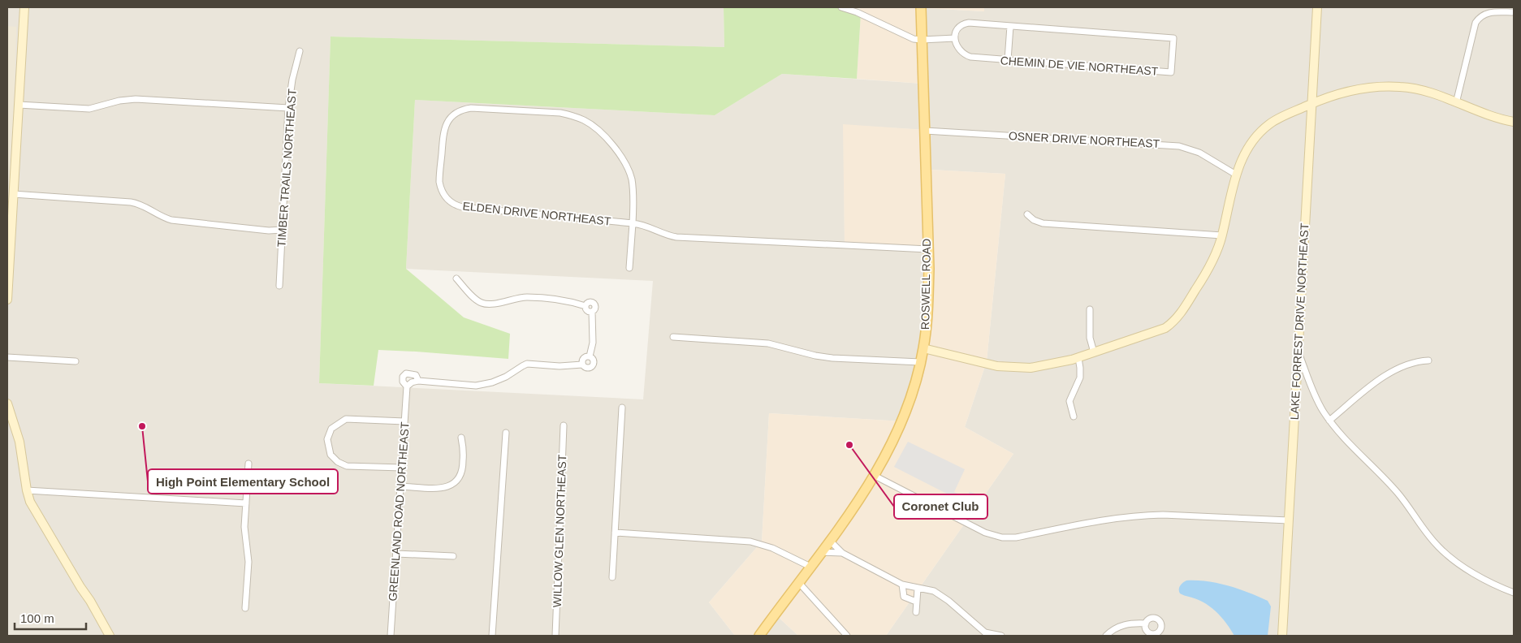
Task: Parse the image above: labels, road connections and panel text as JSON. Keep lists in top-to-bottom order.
{
  "streets": {
    "main road": ["ROSWELL ROAD"],
    "street": [
      "CHEMIN DE VIE NORTHEAST",
      "OSNER DRIVE NORTHEAST",
      "TIMBER TRAILS NORTHEAST",
      "ELDEN DRIVE NORTHEAST",
      "LAKE FORREST DRIVE NORTHEAST",
      "GREENLAND ROAD NORTHEAST",
      "WILLOW GLEN NORTHEAST"
    ]
  },
  "crossings": [
    ["OSNER DRIVE NORTHEAST", "ROSWELL ROAD"],
    ["ELDEN DRIVE NORTHEAST", "ROSWELL ROAD"]
  ],
  "places": ["High Point Elementary School", "Coronet Club"],
  "scale_bar": "100 m"
}
